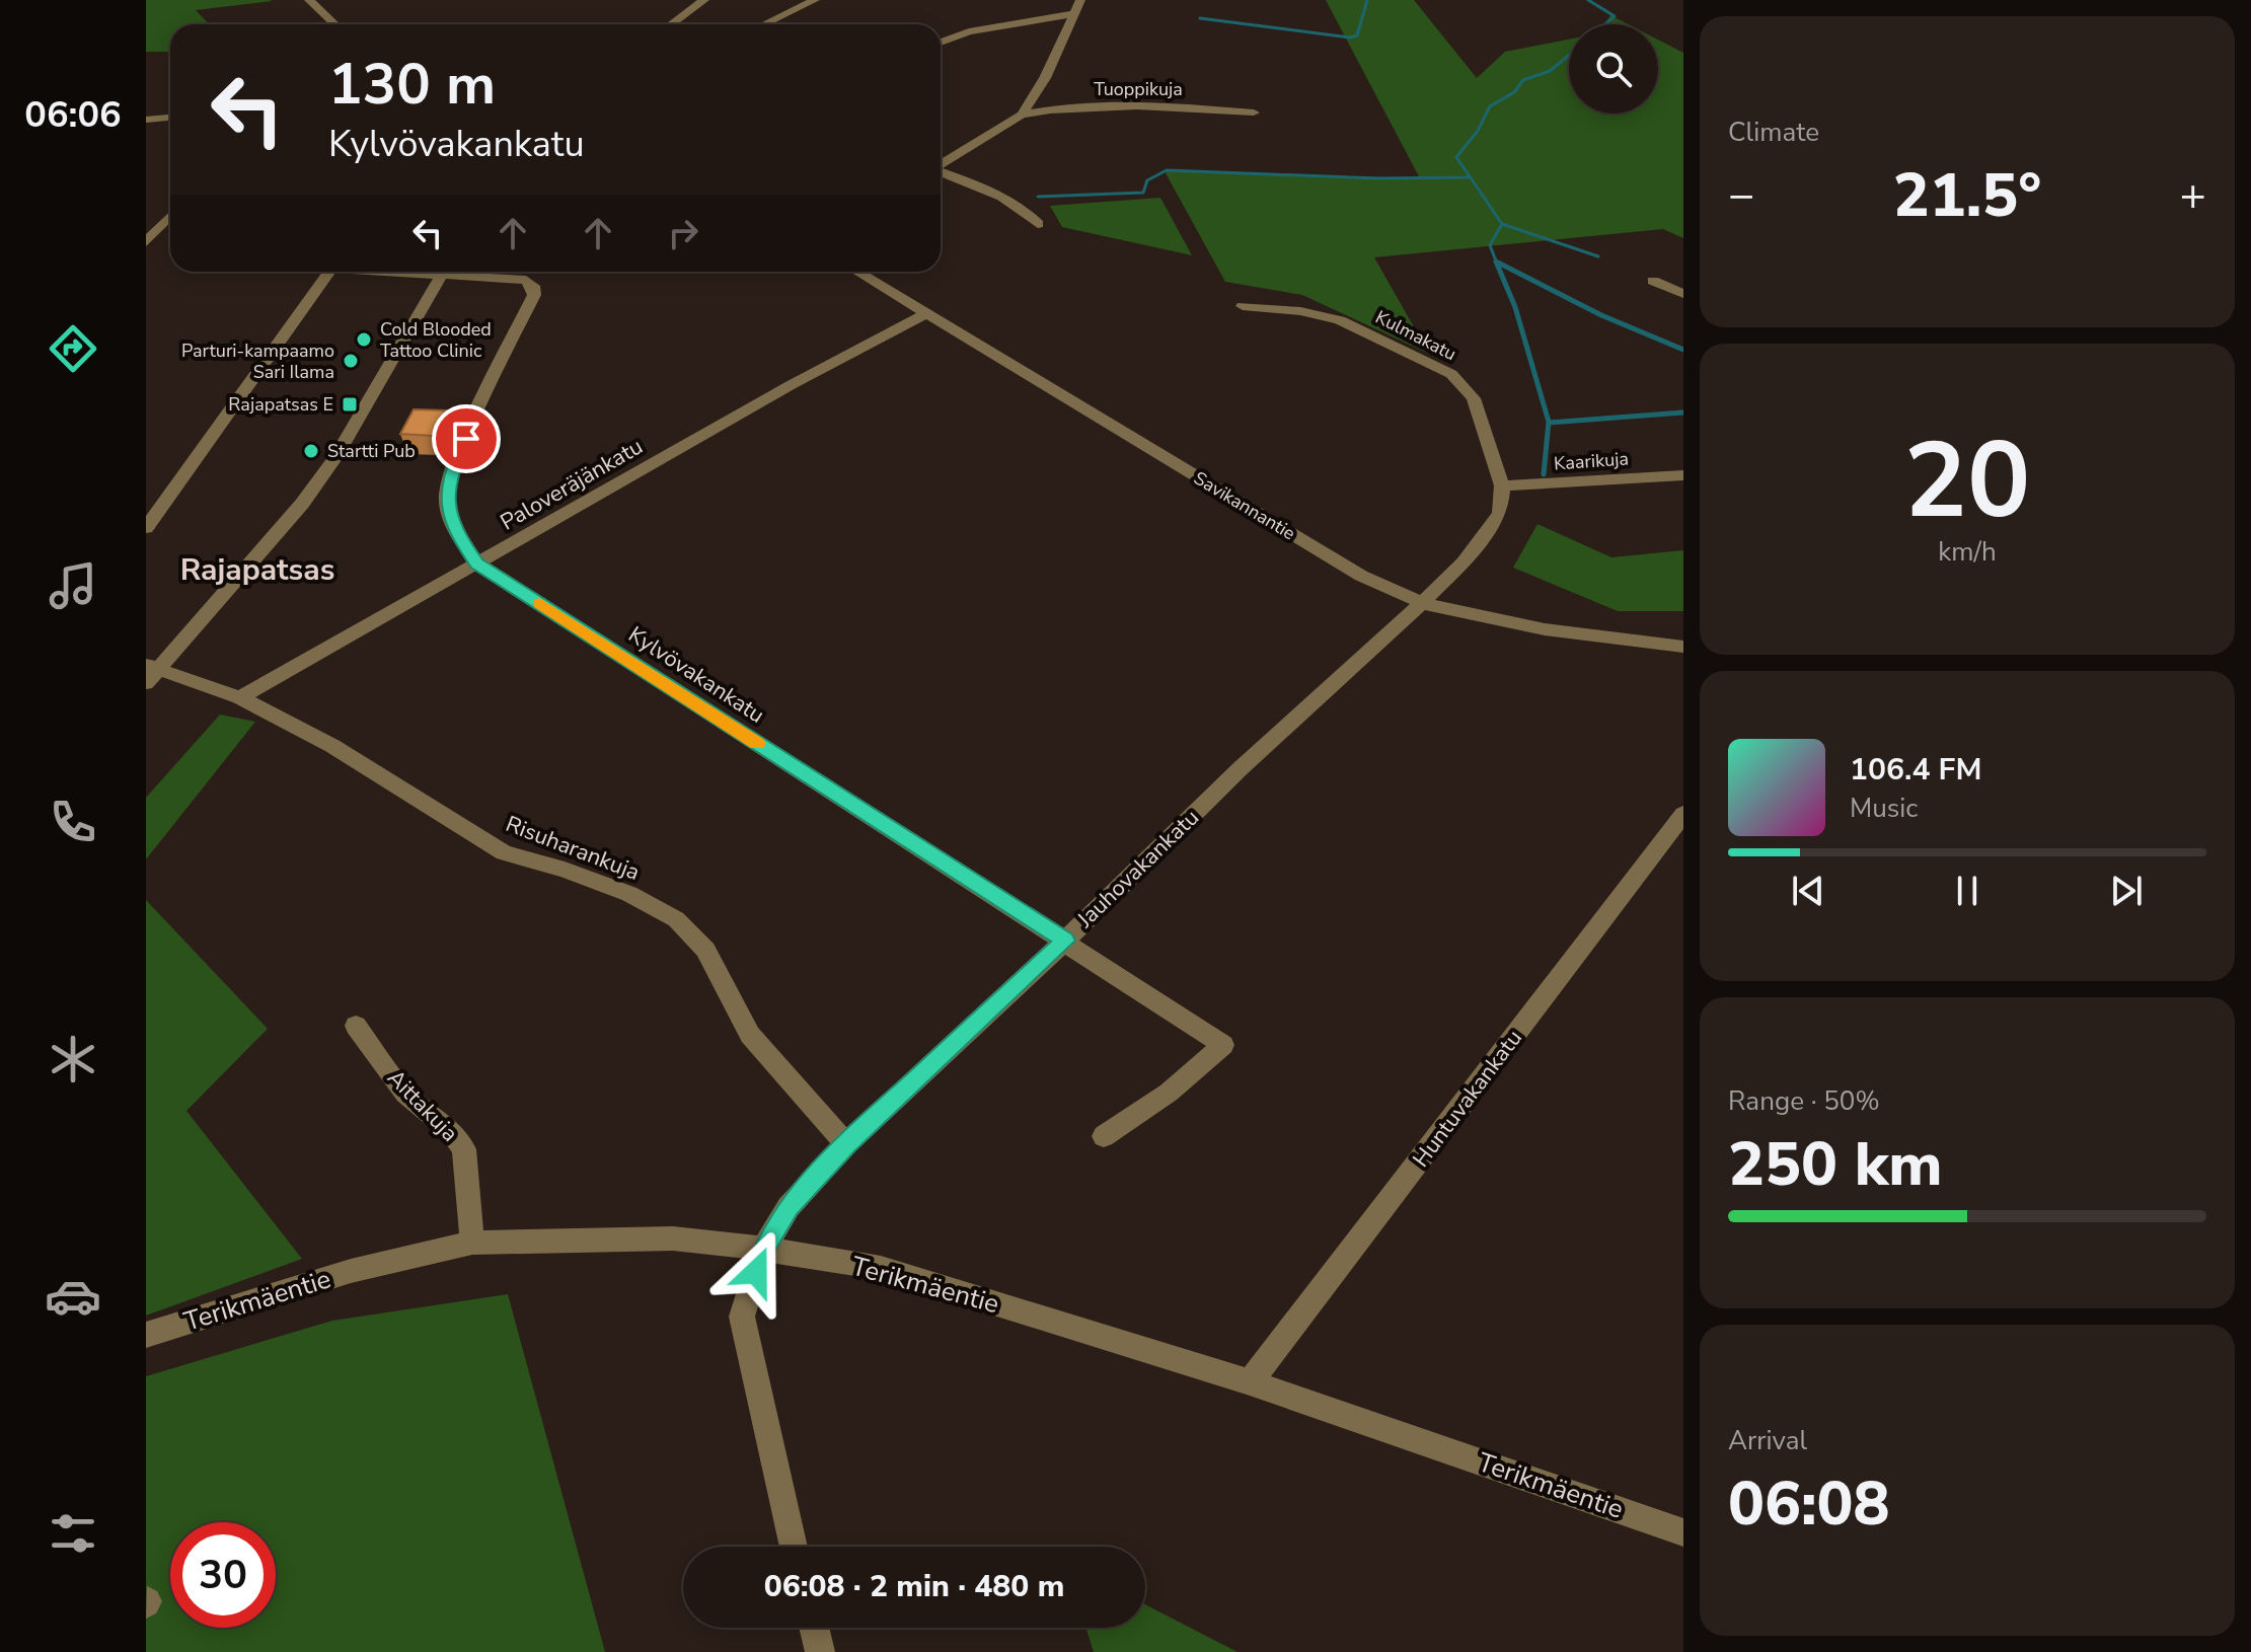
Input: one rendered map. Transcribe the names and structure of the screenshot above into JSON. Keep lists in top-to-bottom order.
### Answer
{
  "streets": {
    "street": [
      "Tuoppikuja",
      "Kulmakatu",
      "Kaarikuja",
      "Paloveräjänkatu",
      "Savikannantie",
      "Kylvövakankatu",
      "Risuharankuja",
      "Jauhovakankatu",
      "Huntuvakankatu",
      "Aittakuja",
      "Terikmäentie"
    ]
  },
  "crossings": [
    ["Kulmakatu", "Kaarikuja"],
    ["Paloveräjänkatu", "Savikannantie"],
    ["Paloveräjänkatu", "Kylvövakankatu"],
    ["Paloveräjänkatu", "Risuharankuja"],
    ["Savikannantie", "Jauhovakankatu"],
    ["Kylvövakankatu", "Jauhovakankatu"],
    ["Risuharankuja", "Jauhovakankatu"],
    ["Jauhovakankatu", "Terikmäentie"],
    ["Huntuvakankatu", "Terikmäentie"],
    ["Aittakuja", "Terikmäentie"]
  ],
  "districts": ["Rajapatsas"],
  "places": {
    "other": ["Cold Blooded Tattoo Clinic", "Parturi-kampaamo Sari Ilama", "Startti Pub"],
    "transit": ["Rajapatsas E"]
  },
  "page": {
    "tabs": "06:06",
    "tile": [
      "Climate",
      ["20", "km/h"],
      ["Range · 50%", "250 km"],
      ["Arrival", "06:08"]
    ],
    "turn": ["130 m", "Kylvövakankatu"],
    "heat": ["−", "21.5°", "+"],
    "song": ["106.4 FM", "Music"],
    "limit": "30",
    "trip": "06:08 · 2 min · 480 m"
  }
}
